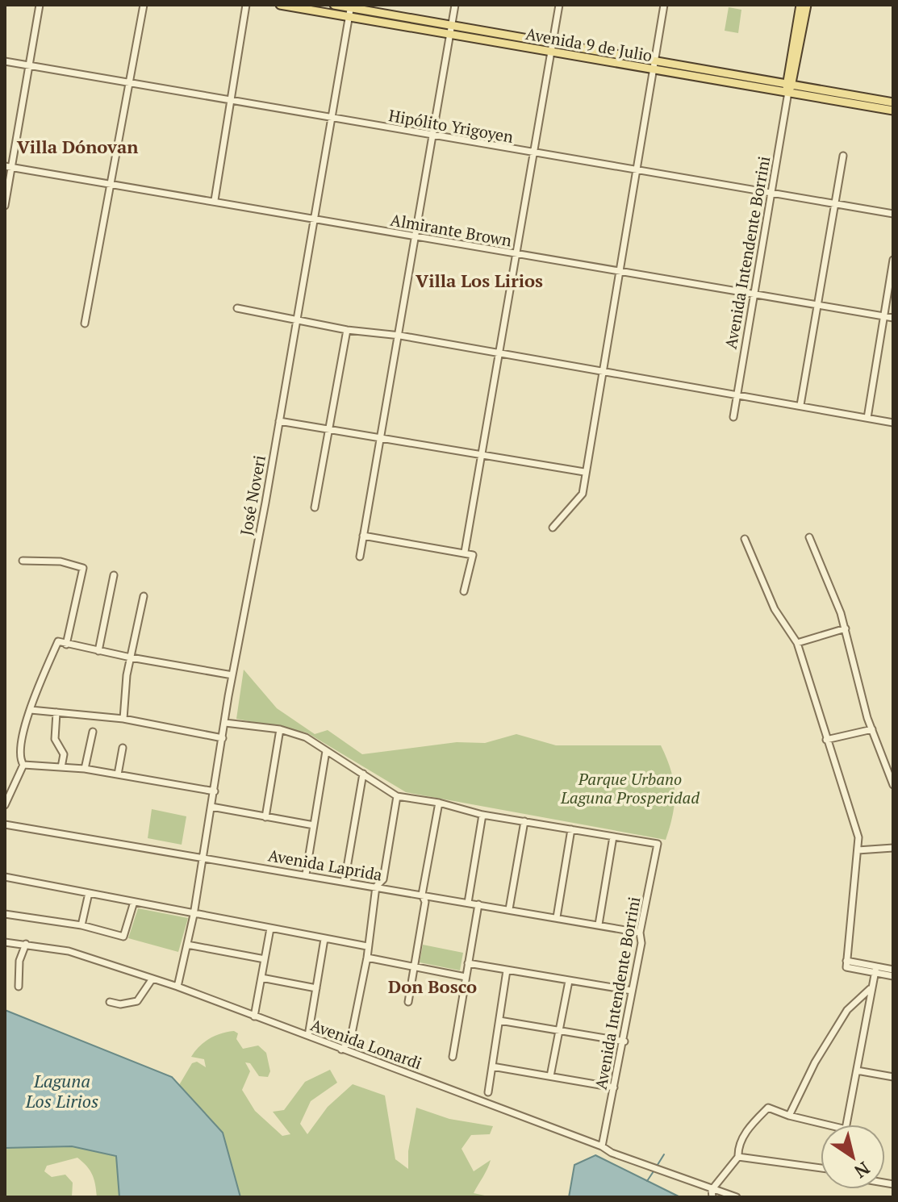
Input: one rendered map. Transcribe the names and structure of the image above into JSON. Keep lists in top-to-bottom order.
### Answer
{
  "streets": {
    "main road": ["Avenida 9 de Julio"],
    "street": [
      "Hipólito Yrigoyen",
      "Almirante Brown",
      "Avenida Intendente Borrini",
      "José Noveri",
      "Avenida Laprida",
      "Avenida Lonardi"
    ]
  },
  "crossings": [
    ["Avenida 9 de Julio", "Avenida Intendente Borrini"],
    ["Avenida 9 de Julio", "José Noveri"],
    ["Hipólito Yrigoyen", "Avenida Intendente Borrini"],
    ["Hipólito Yrigoyen", "José Noveri"],
    ["Almirante Brown", "Avenida Intendente Borrini"],
    ["Almirante Brown", "José Noveri"],
    ["Avenida Intendente Borrini", "Avenida Laprida"],
    ["Avenida Intendente Borrini", "Avenida Lonardi"],
    ["José Noveri", "Avenida Laprida"],
    ["José Noveri", "Avenida Lonardi"]
  ],
  "districts": ["Villa Dónovan", "Villa Los Lirios", "Don Bosco"],
  "water": ["Laguna Los Lirios"],
  "parks": ["Parque Urbano Laguna Prosperidad"],
  "north": "bottom right"
}
